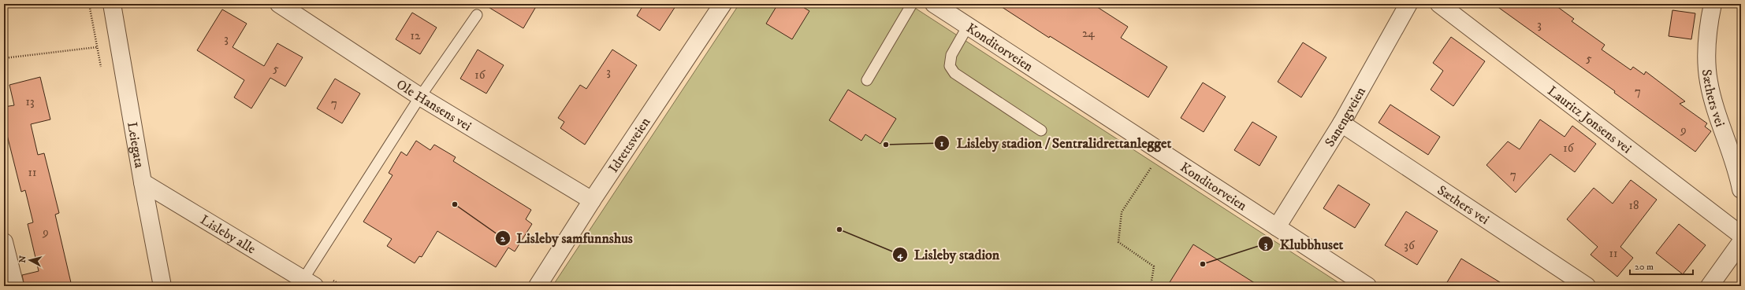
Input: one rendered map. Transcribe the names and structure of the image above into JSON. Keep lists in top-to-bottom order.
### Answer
{
  "streets": {
    "street": [
      "Konditorveien",
      "Sæthers vei",
      "Ole Hansens vei",
      "Sanengveien",
      "Lauritz Jonsens vei",
      "Idrettsveien",
      "Leiegata",
      "Lisleby alle"
    ]
  },
  "crossings": [
    ["Konditorveien", "Sanengveien"],
    ["Sæthers vei", "Sanengveien"],
    ["Ole Hansens vei", "Idrettsveien"],
    ["Leiegata", "Lisleby alle"]
  ],
  "places": [
    "Lisleby stadion / Sentralidrettanlegget",
    "Lisleby samfunnshus",
    "Lisleby stadion",
    "Klubbhuset"
  ],
  "house_numbers": [
    "3",
    "24",
    "12",
    "3",
    "5",
    "5",
    "3",
    "16",
    "7",
    "13",
    "7",
    "9",
    "16",
    "11",
    "7",
    "18",
    "9",
    "36",
    "11"
  ],
  "scale_bar": "20 m",
  "north": "left"
}
